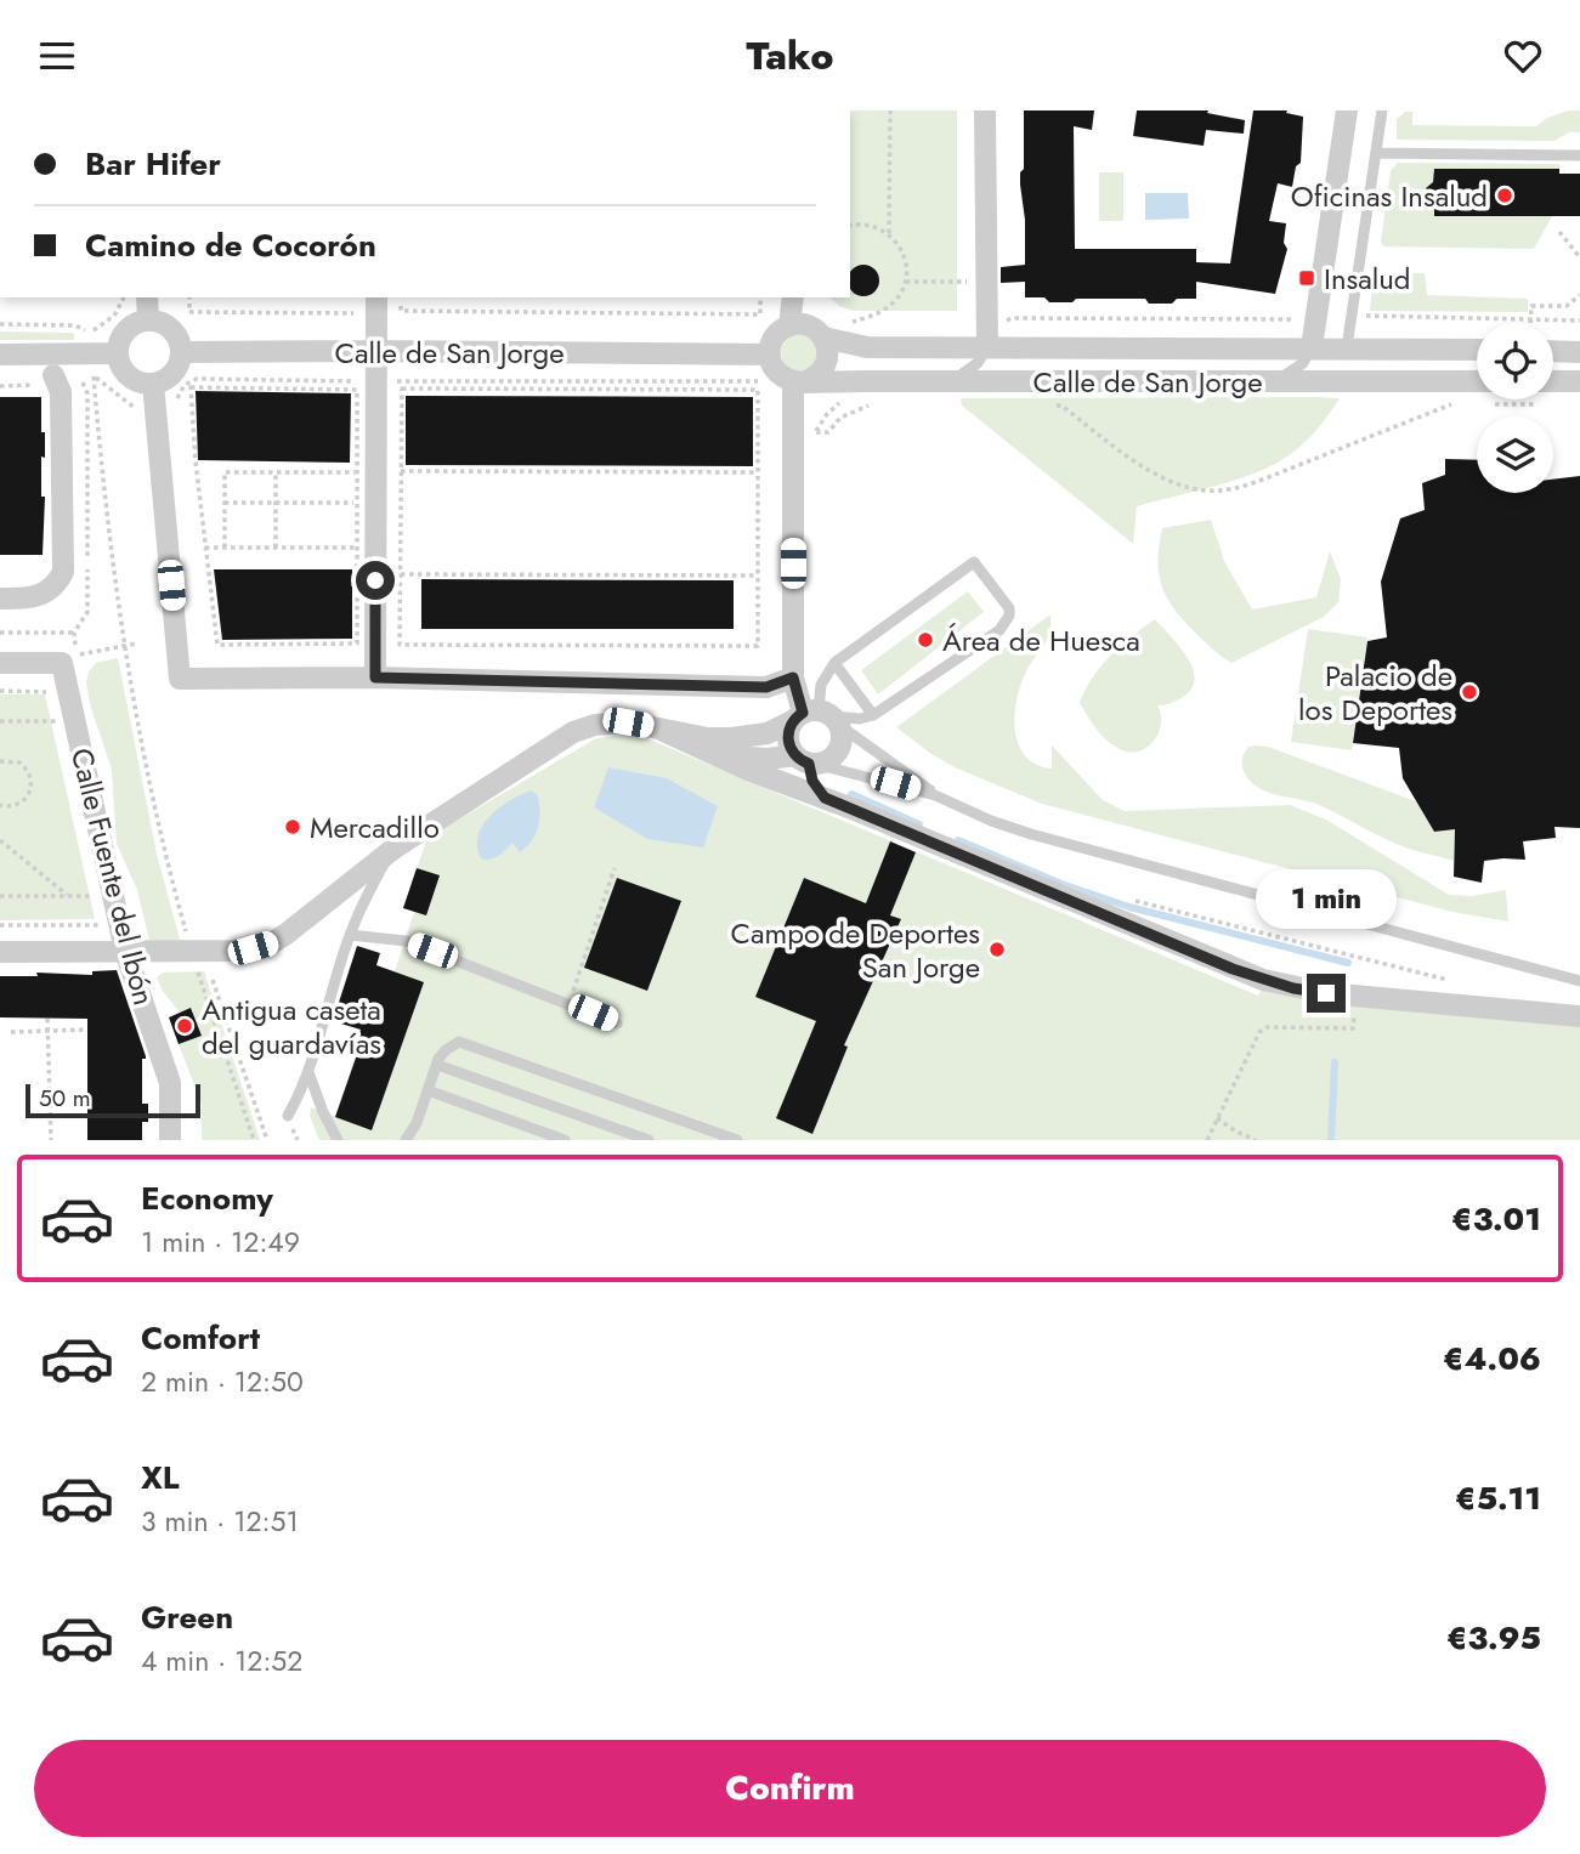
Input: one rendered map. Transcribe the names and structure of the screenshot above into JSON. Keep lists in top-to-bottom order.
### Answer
{
  "streets": {
    "street": ["Calle de San Jorge", "Calle Fuente del Ibón"]
  },
  "places": {
    "other": [
      "Oficinas Insalud",
      "Área de Huesca",
      "Palacio de los Deportes",
      "Mercadillo",
      "Campo de Deportes San Jorge",
      "Antigua caseta del guardavías"
    ],
    "transit": ["Insalud"]
  },
  "scale_bar": "50 m",
  "page": {
    "header": "Tako",
    "banner": ["Bar Hifer", "Camino de Cocorón"],
    "bubble": "1 min",
    "scale": "50 m",
    "list": [
      {
        "name": "Economy",
        "note": "1 min · 12:49",
        "value": "€3.01"
      },
      {
        "name": "Comfort",
        "note": "2 min · 12:50",
        "value": "€4.06"
      },
      {
        "name": "XL",
        "note": "3 min · 12:51",
        "value": "€5.11"
      },
      {
        "name": "Green",
        "note": "4 min · 12:52",
        "value": "€3.95"
      }
    ],
    "buttons": "Confirm"
  }
}
